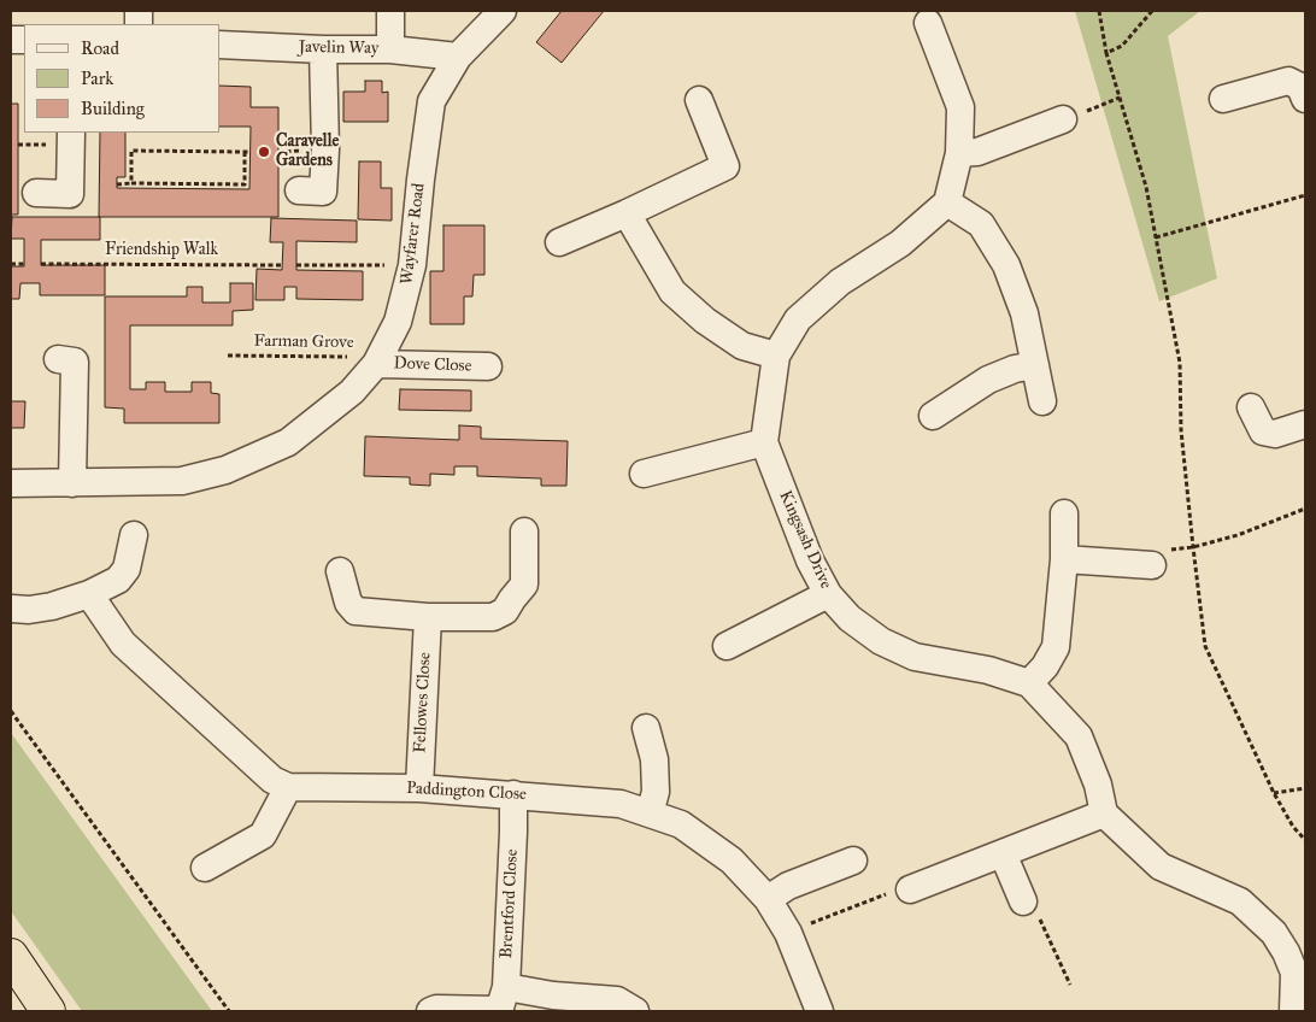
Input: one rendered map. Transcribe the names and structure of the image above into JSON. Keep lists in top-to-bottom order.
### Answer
{
  "streets": {
    "street": [
      "Javelin Way",
      "Wayfarer Road",
      "Dove Close",
      "Kingsash Drive",
      "Fellowes Close",
      "Paddington Close",
      "Brentford Close"
    ],
    "path": ["Friendship Walk", "Farman Grove"]
  },
  "crossings": [
    ["Javelin Way", "Wayfarer Road"],
    ["Wayfarer Road", "Farman Grove"],
    ["Wayfarer Road", "Dove Close"],
    ["Farman Grove", "Dove Close"],
    ["Fellowes Close", "Paddington Close"],
    ["Paddington Close", "Brentford Close"]
  ],
  "places": ["Caravelle Gardens"],
  "legend": ["Road", "Park", "Building"]
}
